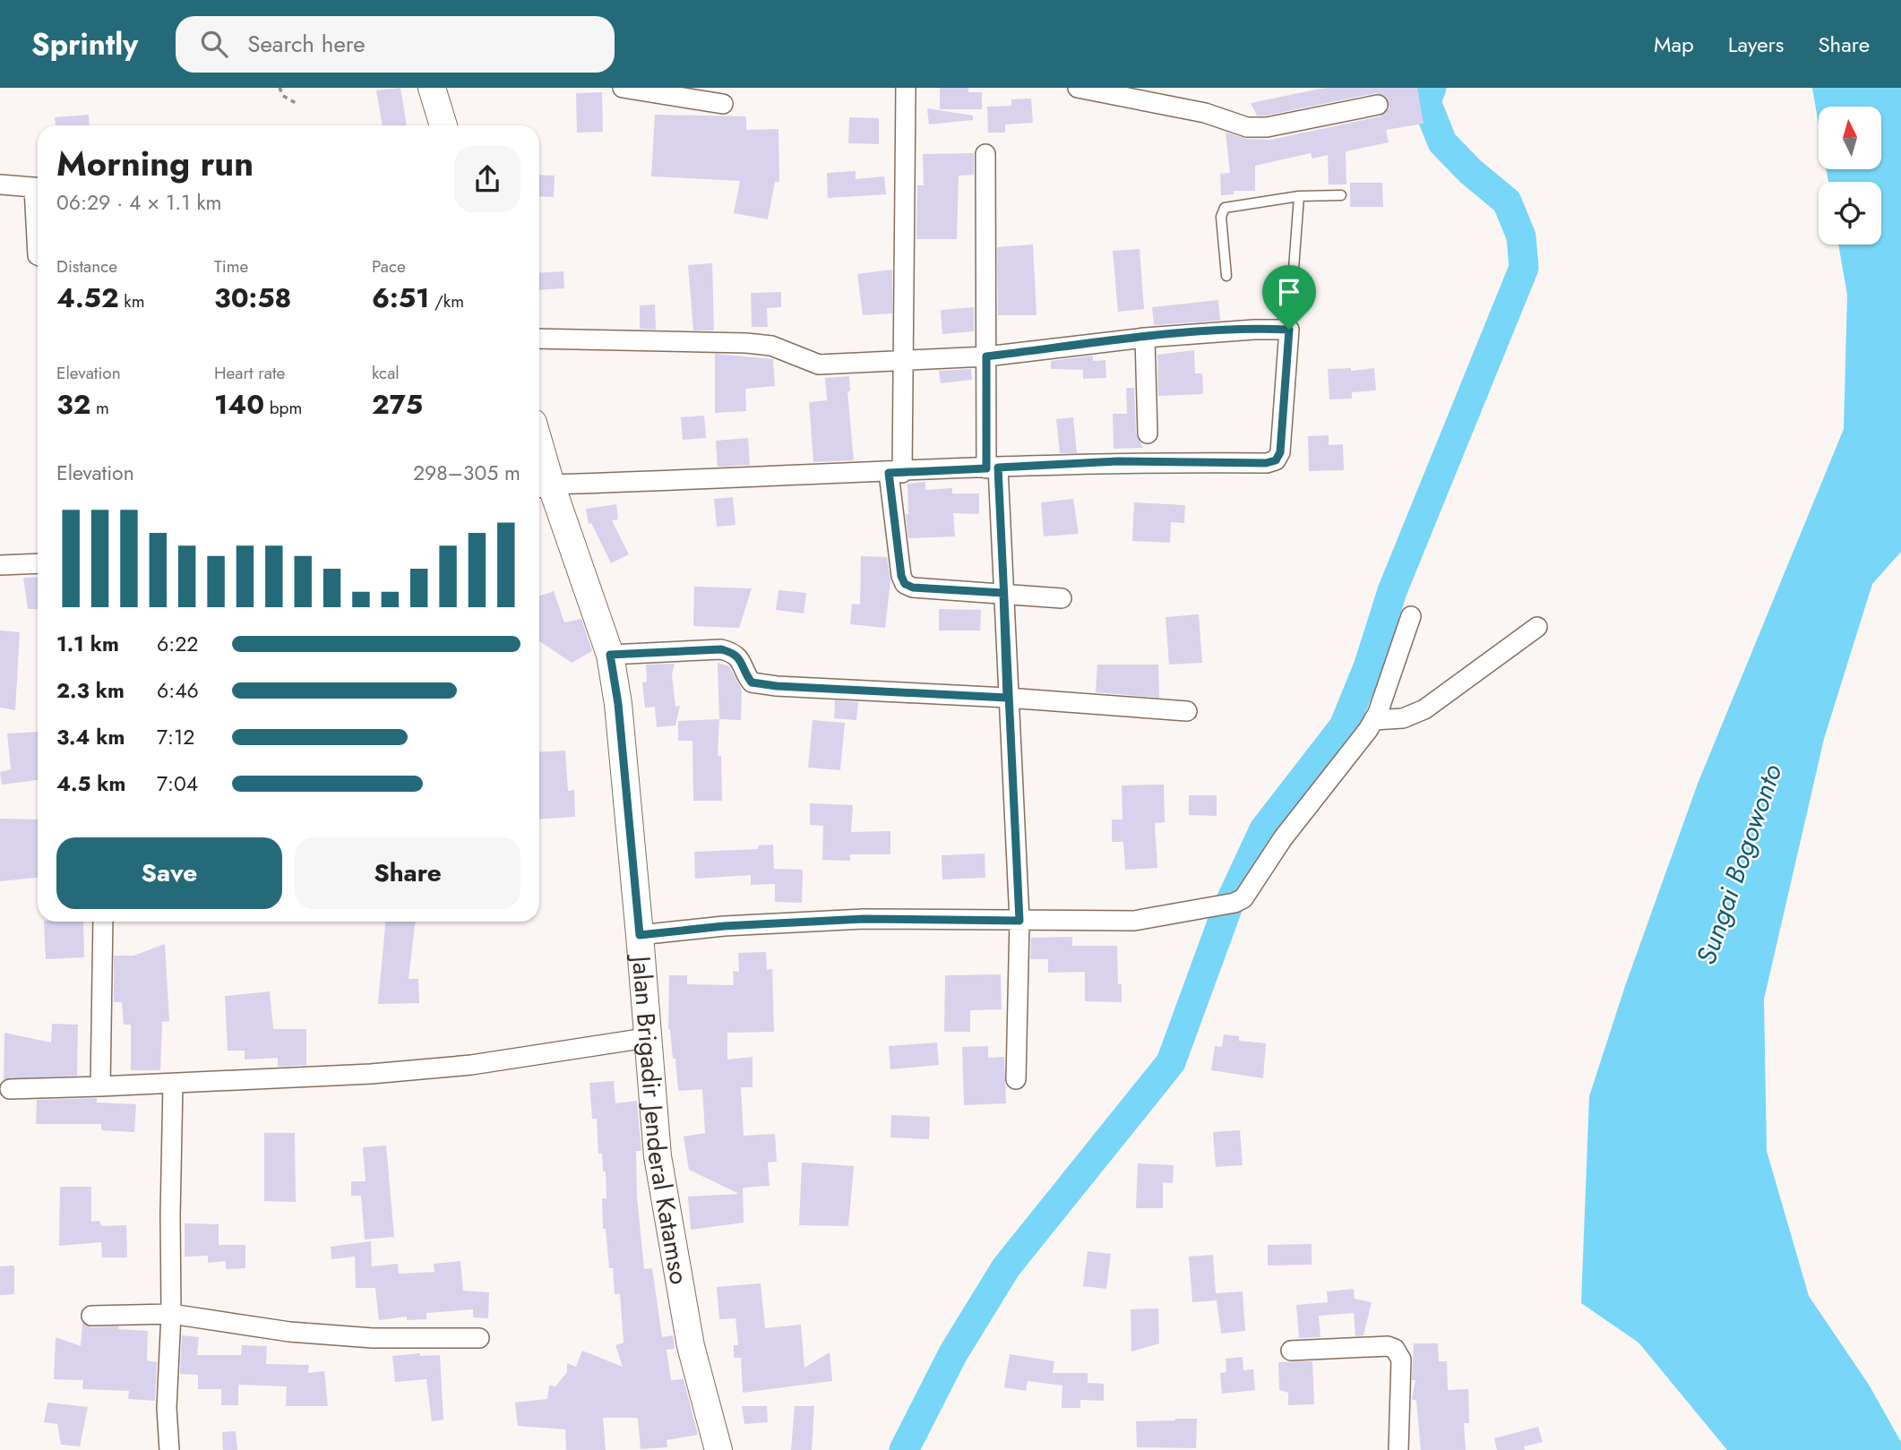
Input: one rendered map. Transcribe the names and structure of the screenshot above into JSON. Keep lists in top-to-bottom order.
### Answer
{
  "streets": {
    "main road": ["Jalan Brigadir Jenderal Katamso"]
  },
  "water": ["Sungai Bogowonto"],
  "north": "top",
  "page": {
    "header": "Sprintly",
    "search": "Search here",
    "nav": ["Map", "Layers", "Share"],
    "heading": ["Morning run", "06:29 · 4 × 1.1 km"],
    "stats": [
      ["Distance", "4.52 km"],
      ["Time", "30:58"],
      ["Pace", "6:51 /km"],
      ["Elevation", "32 m"],
      ["Heart rate", "140 bpm"],
      ["kcal", "275"]
    ],
    "chart": ["Elevation", "298–305 m"],
    "list": [
      {
        "name": "1.1 km",
        "note": "6:22"
      },
      {
        "name": "2.3 km",
        "note": "6:46"
      },
      {
        "name": "3.4 km",
        "note": "7:12"
      },
      {
        "name": "4.5 km",
        "note": "7:04"
      }
    ],
    "buttons": ["Save", "Share"]
  }
}
